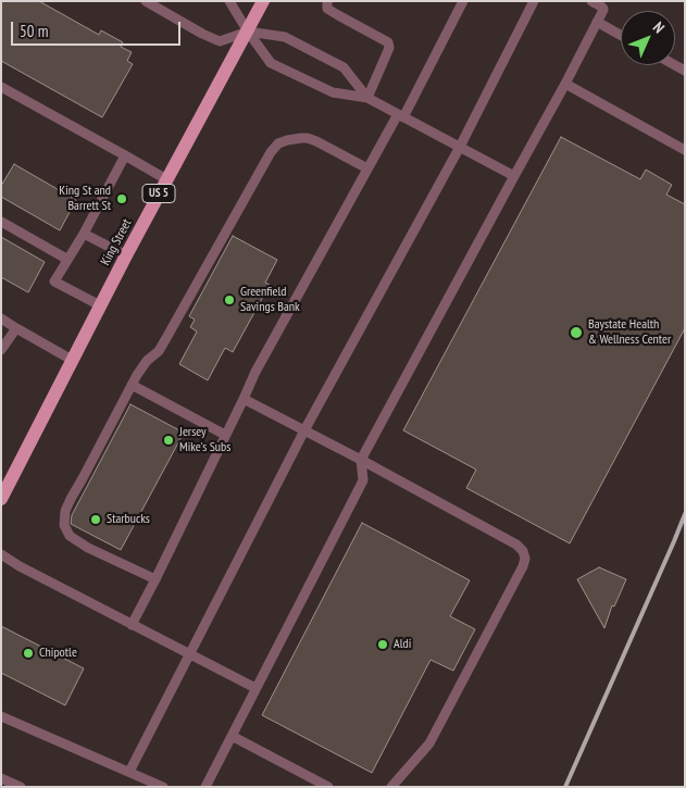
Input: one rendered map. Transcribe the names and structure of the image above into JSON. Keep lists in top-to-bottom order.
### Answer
{
  "streets": {
    "main road": ["US 5", "King Street"]
  },
  "places": [
    "King St and Barrett St",
    "Greenfield Savings Bank",
    "Baystate Health & Wellness Center",
    "Jersey Mike's Subs",
    "Starbucks",
    "Aldi",
    "Chipotle"
  ],
  "scale_bar": "50 m",
  "north": "top right"
}
